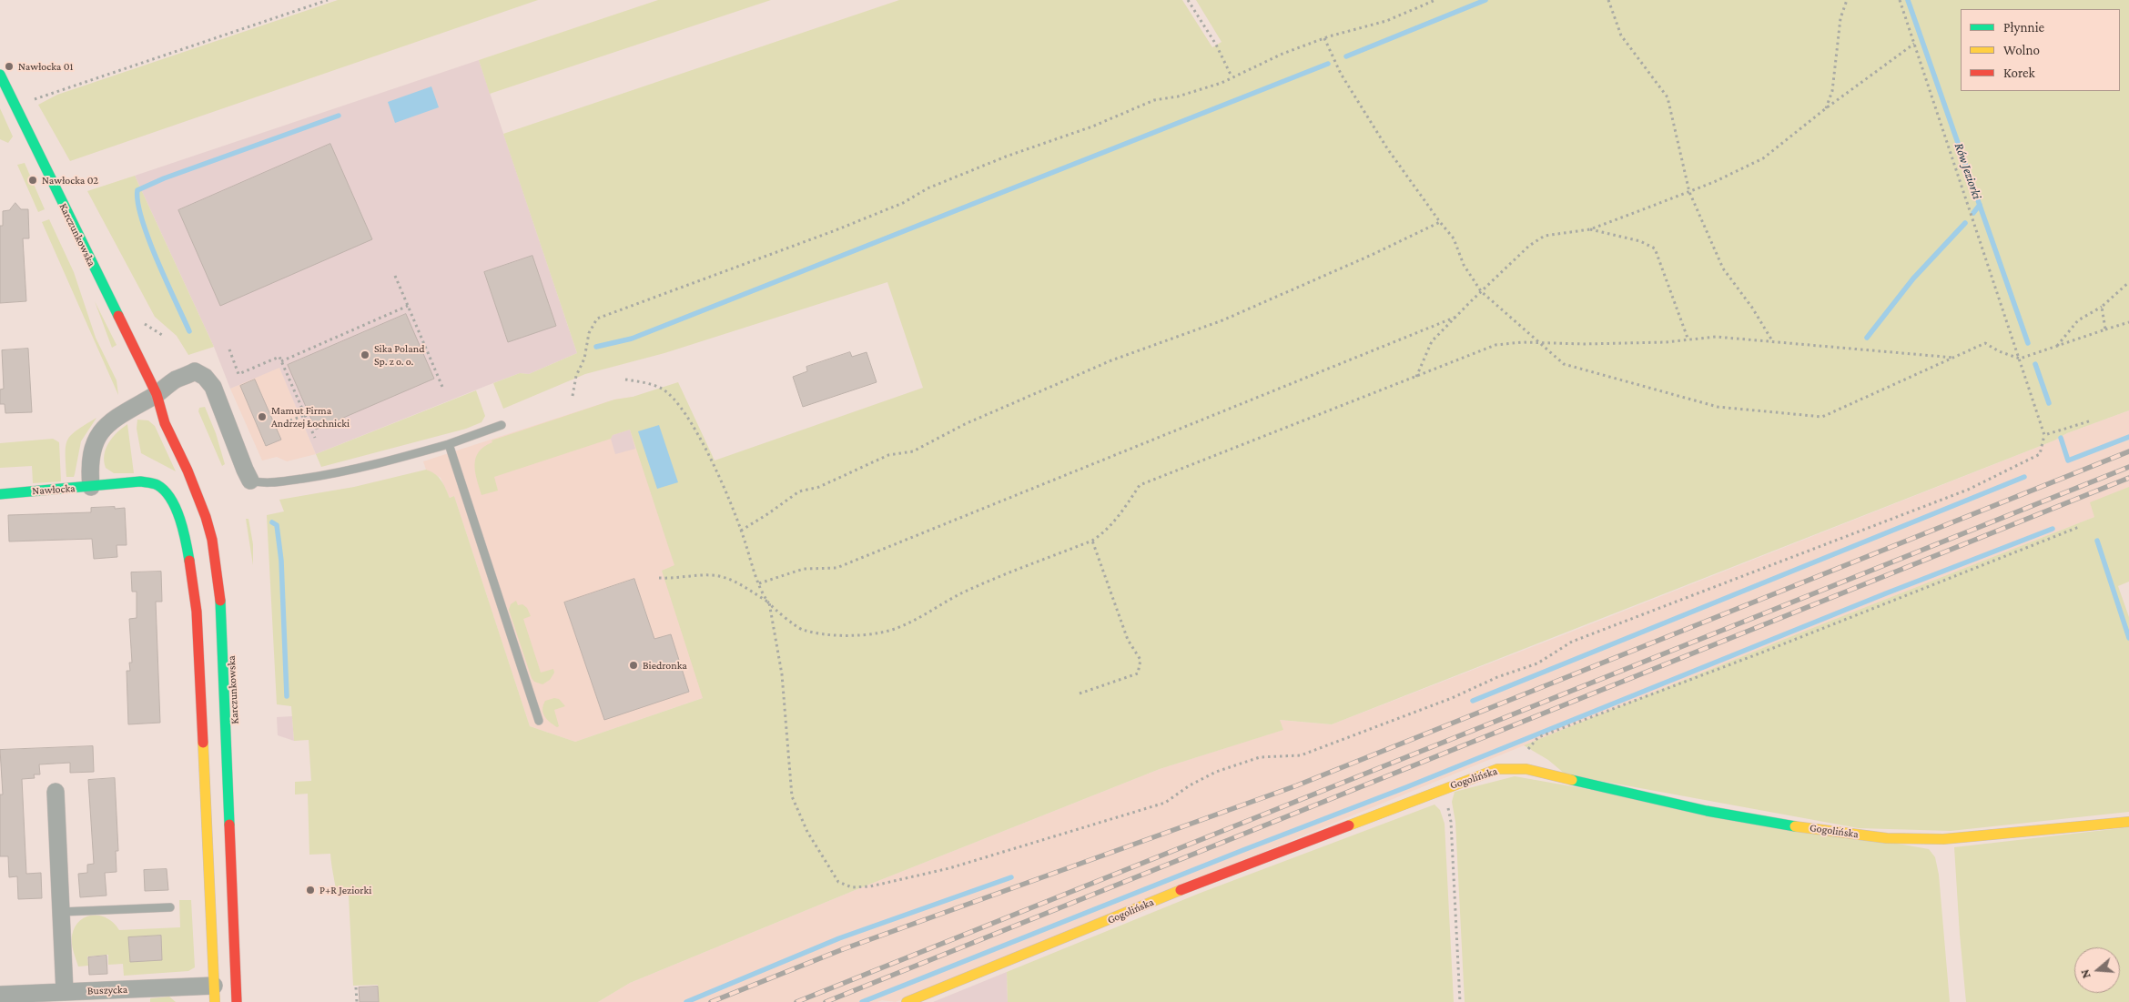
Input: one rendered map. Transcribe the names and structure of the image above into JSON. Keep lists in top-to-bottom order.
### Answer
{
  "streets": {
    "street": [
      "Karczunkowska",
      "Nawłocka",
      "Gogolińska",
      "Buszycka"
    ]
  },
  "crossings": [
    ["Karczunkowska", "Nawłocka"]
  ],
  "water": ["Rów Jeziorki"],
  "places": [
    "Nawłocka 01",
    "Nawłocka 02",
    "Sika Poland Sp. z o. o.",
    "Mamut Firma Andrzej Łochnicki",
    "Biedronka",
    "P+R Jeziorki"
  ],
  "legend": ["Płynnie", "Wolno", "Korek"],
  "north": "left"
}
